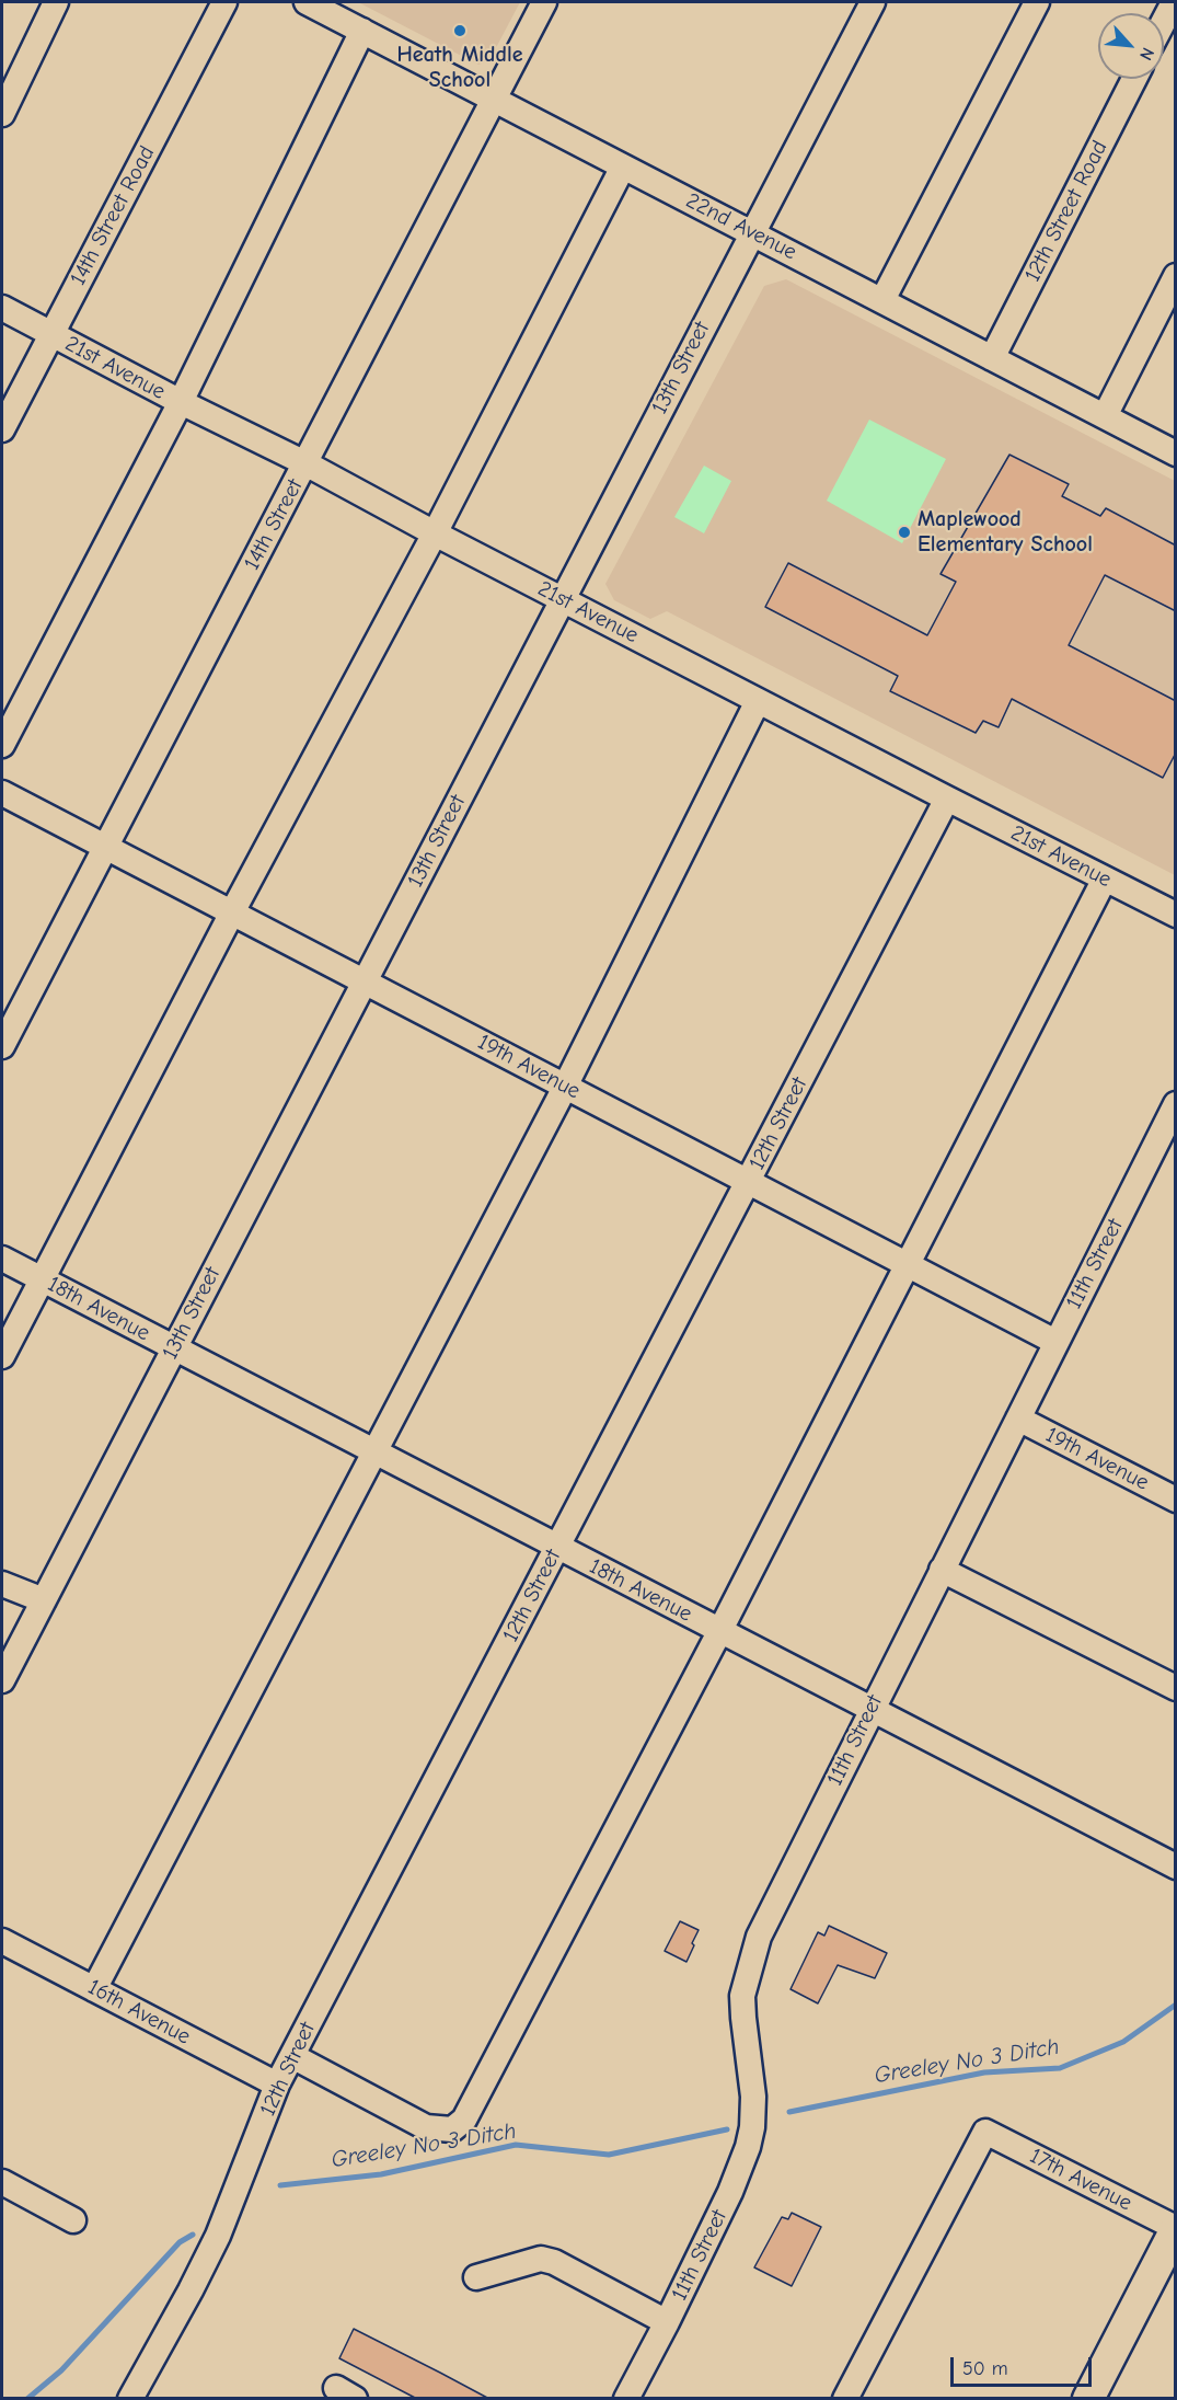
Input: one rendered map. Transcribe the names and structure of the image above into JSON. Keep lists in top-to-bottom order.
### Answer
{
  "streets": {
    "street": [
      "12th Street Road",
      "14th Street Road",
      "22nd Avenue",
      "21st Avenue",
      "13th Street",
      "14th Street",
      "19th Avenue",
      "12th Street",
      "11th Street",
      "18th Avenue",
      "16th Avenue",
      "17th Avenue"
    ]
  },
  "crossings": [
    ["12th Street Road", "22nd Avenue"],
    ["14th Street Road", "21st Avenue"],
    ["22nd Avenue", "13th Street"],
    ["22nd Avenue", "14th Street"],
    ["21st Avenue", "13th Street"],
    ["21st Avenue", "14th Street"],
    ["21st Avenue", "12th Street"],
    ["13th Street", "19th Avenue"],
    ["13th Street", "18th Avenue"],
    ["14th Street", "19th Avenue"],
    ["19th Avenue", "12th Street"],
    ["19th Avenue", "11th Street"],
    ["12th Street", "18th Avenue"],
    ["12th Street", "16th Avenue"],
    ["11th Street", "18th Avenue"]
  ],
  "water": ["Greeley No 3 Ditch"],
  "places": ["Heath Middle School", "Maplewood Elementary School"],
  "scale_bar": "50 m",
  "north": "bottom right"
}
